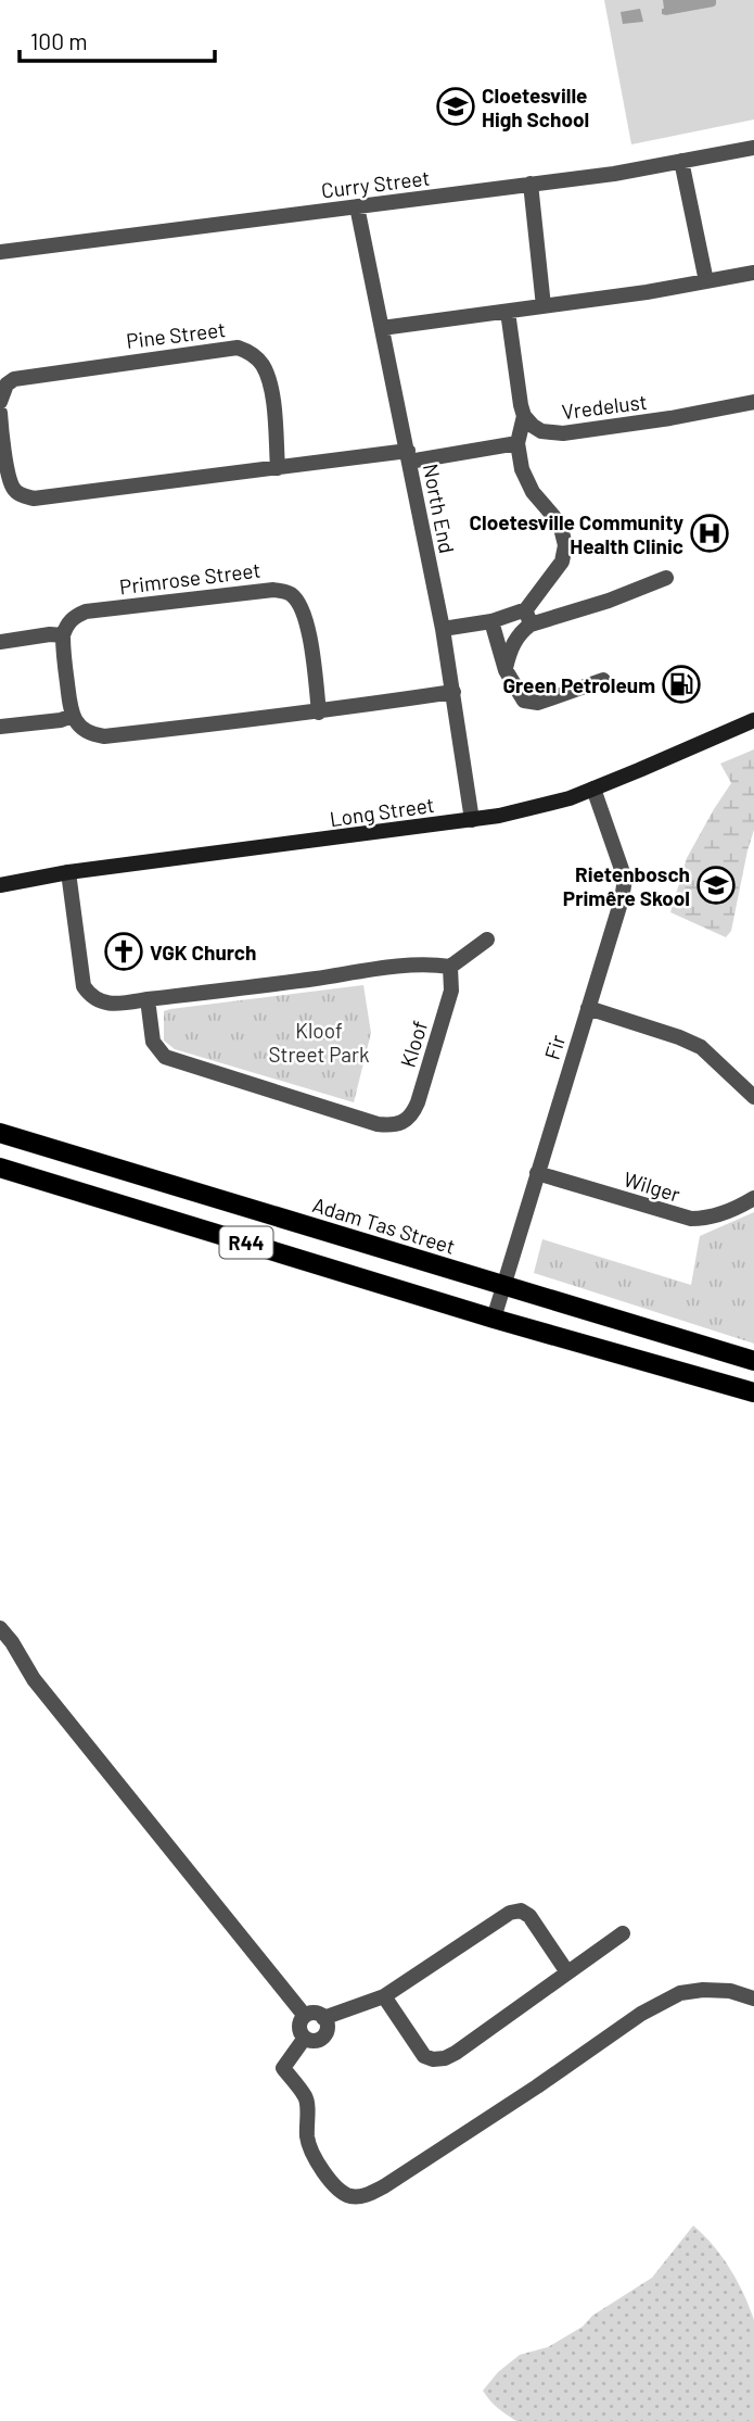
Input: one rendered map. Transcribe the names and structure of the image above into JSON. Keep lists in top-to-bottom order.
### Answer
{
  "streets": {
    "main road": ["Adam Tas Street", "R44"],
    "street": [
      "Curry Street",
      "Pine Street",
      "Vredelust",
      "North End",
      "Primrose Street",
      "Long Street",
      "Kloof",
      "Fir",
      "Wilger"
    ]
  },
  "crossings": [
    ["Curry Street", "North End"],
    ["North End", "Long Street"],
    ["Long Street", "Fir"],
    ["Fir", "Wilger"],
    ["Fir", "Adam Tas Street"],
    ["Fir", "R44"]
  ],
  "parks": ["Kloof Street Park"],
  "places": {
    "school or university": ["Cloetesville High School", "Rietenbosch Primêre Skool"],
    "hospital": ["Cloetesville Community Health Clinic"],
    "fuel station": ["Green Petroleum"],
    "church": ["VGK Church"]
  },
  "scale_bar": "100 m"
}
